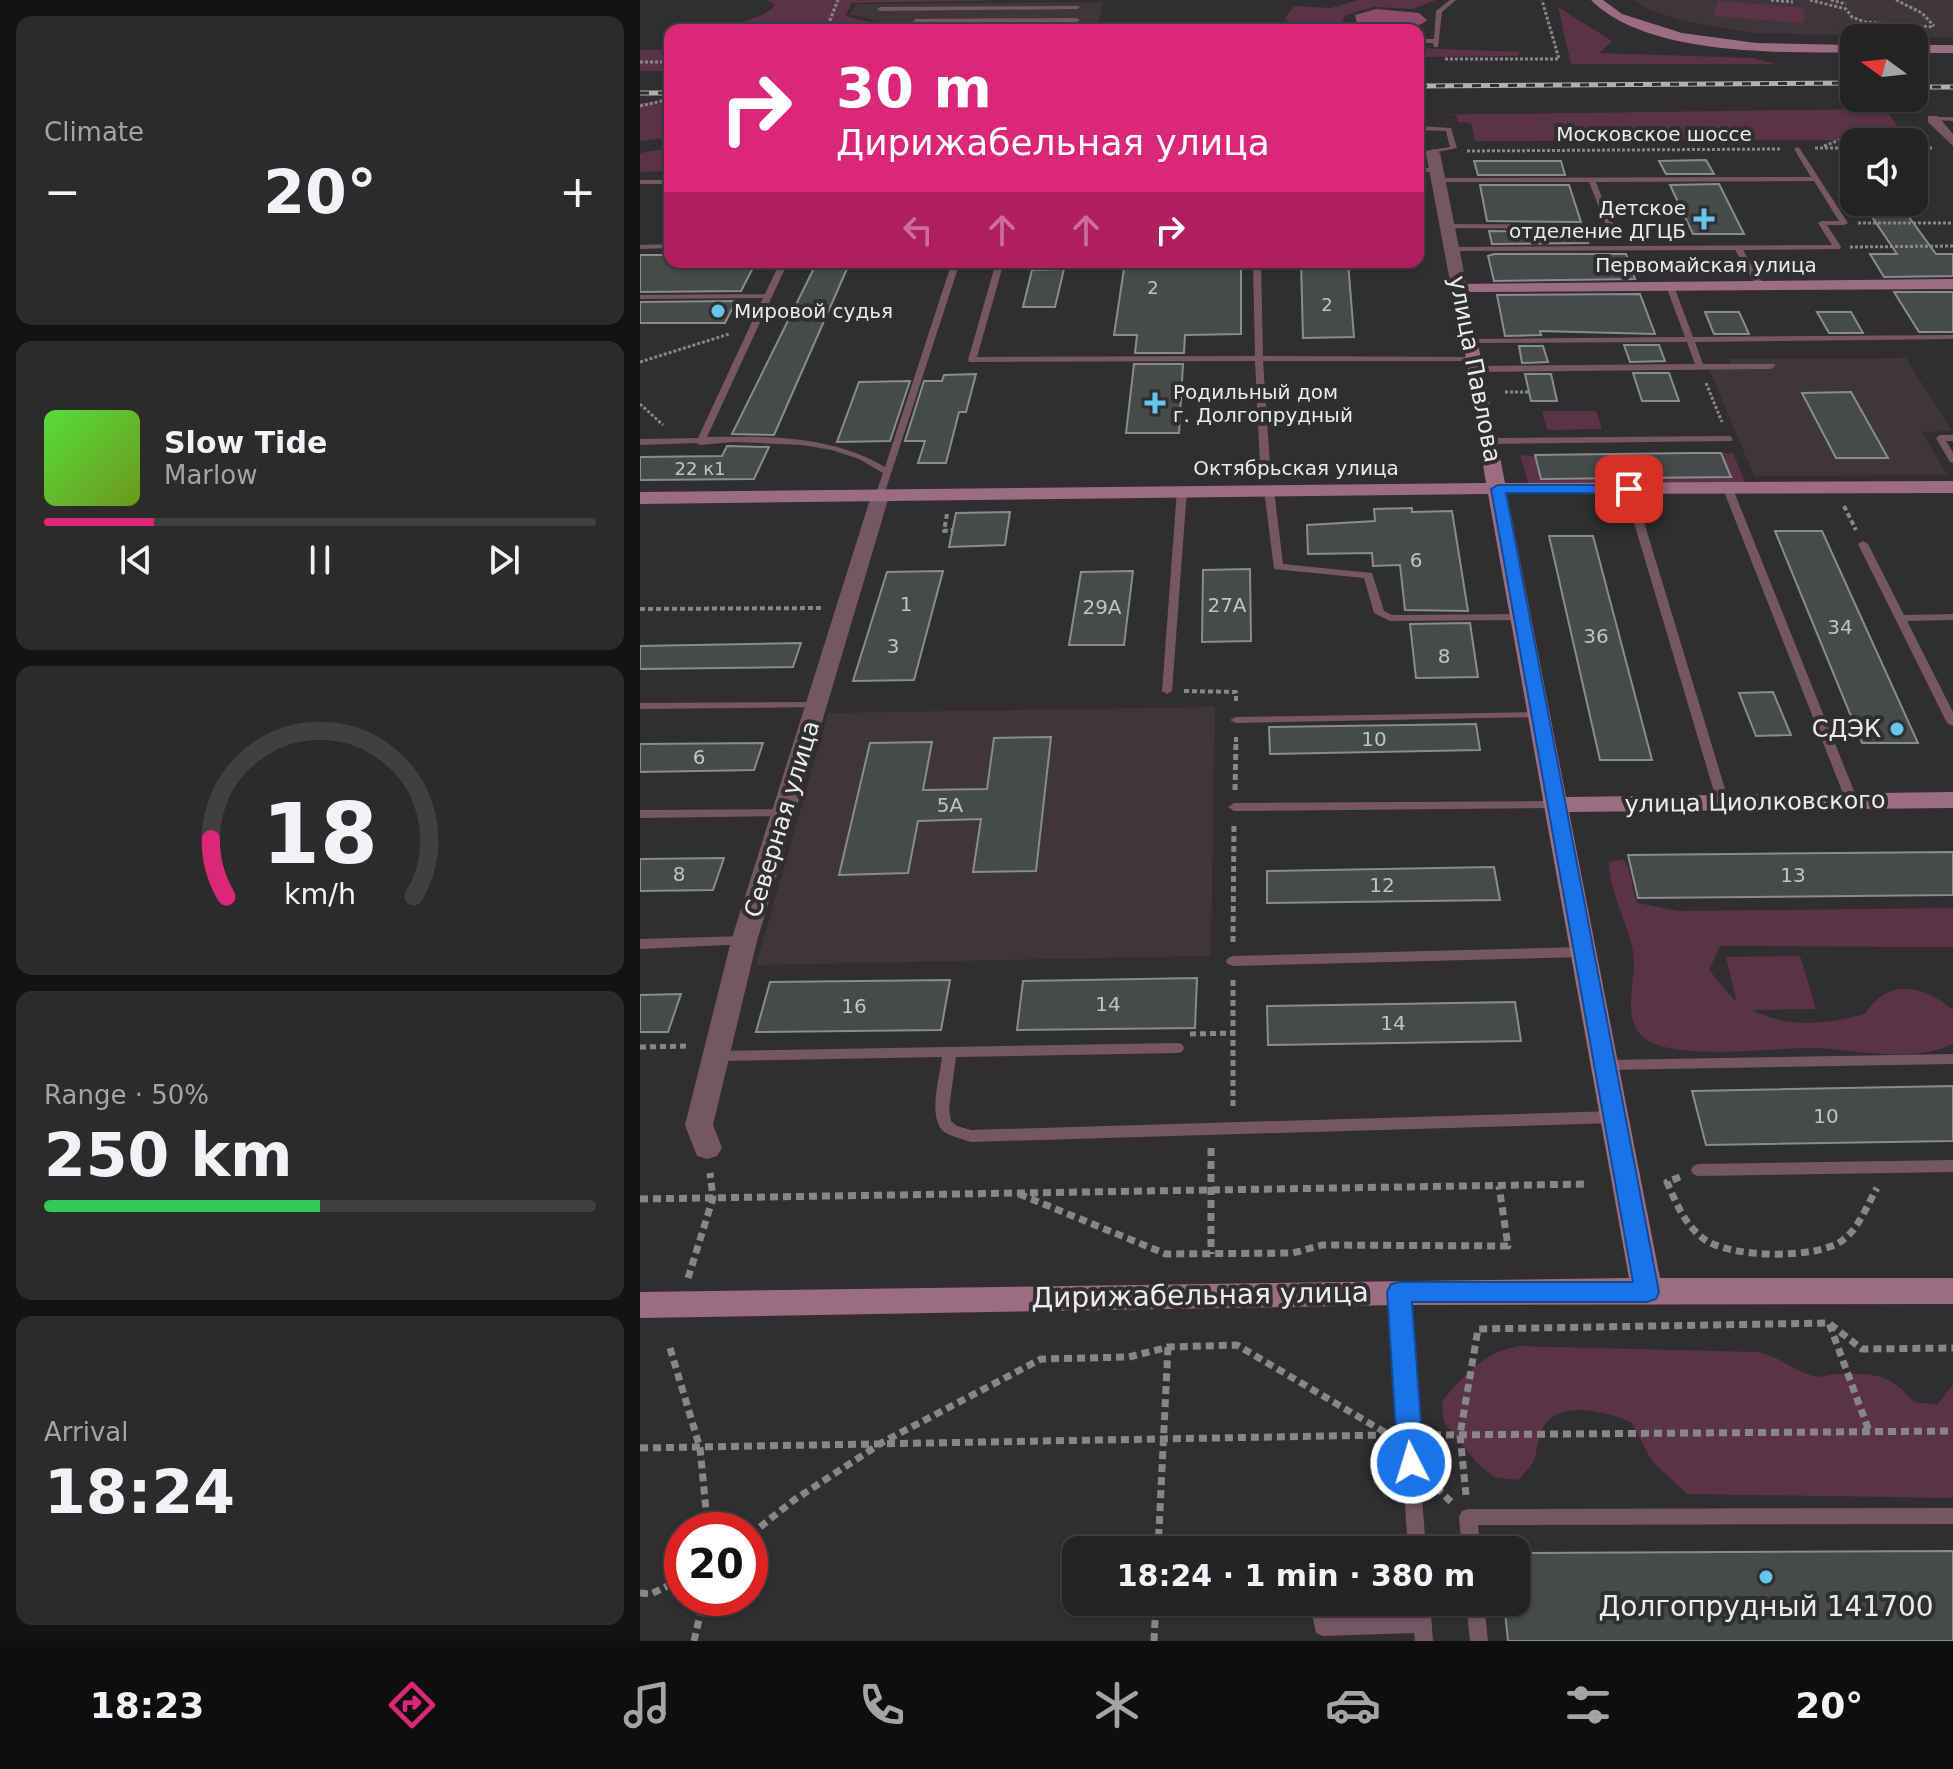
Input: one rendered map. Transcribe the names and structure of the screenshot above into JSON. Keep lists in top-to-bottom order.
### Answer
{
  "streets": {
    "main road": [
      "Первомайская улица",
      "улица Павлова",
      "Октябрьская улица",
      "улица Циолковского",
      "Дирижабельная улица"
    ],
    "street": ["Северная улица"],
    "path": ["Московское шоссе"]
  },
  "crossings": [
    ["Первомайская улица", "улица Павлова"],
    ["улица Павлова", "Октябрьская улица"],
    ["улица Павлова", "улица Циолковского"],
    ["улица Павлова", "Дирижабельная улица"],
    ["Октябрьская улица", "Северная улица"]
  ],
  "places": {
    "health": ["Детское отделение ДГЦБ", "Родильный дом г. Долгопрудный"],
    "other": ["Мировой судья", "СДЭК", "Долгопрудный 141700"]
  },
  "house_numbers": [
    "2",
    "2",
    "22 к1",
    "6",
    "1",
    "27А",
    "29А",
    "34",
    "36",
    "3",
    "8",
    "10",
    "6",
    "5А",
    "8",
    "13",
    "12",
    "14",
    "16",
    "14",
    "10"
  ],
  "north": "left",
  "page": {
    "tile": [
      "Climate",
      ["Range · 50%", "250 km"],
      ["Arrival", "18:24"]
    ],
    "turn": ["30 m", "Дирижабельная улица"],
    "heat": ["−", "20°", "+"],
    "song": ["Slow Tide", "Marlow"],
    "limit": "20",
    "trip": "18:24 · 1 min · 380 m",
    "tabs": ["18:23", "20°"],
    "gauge": ["18", "km/h"]
  }
}
